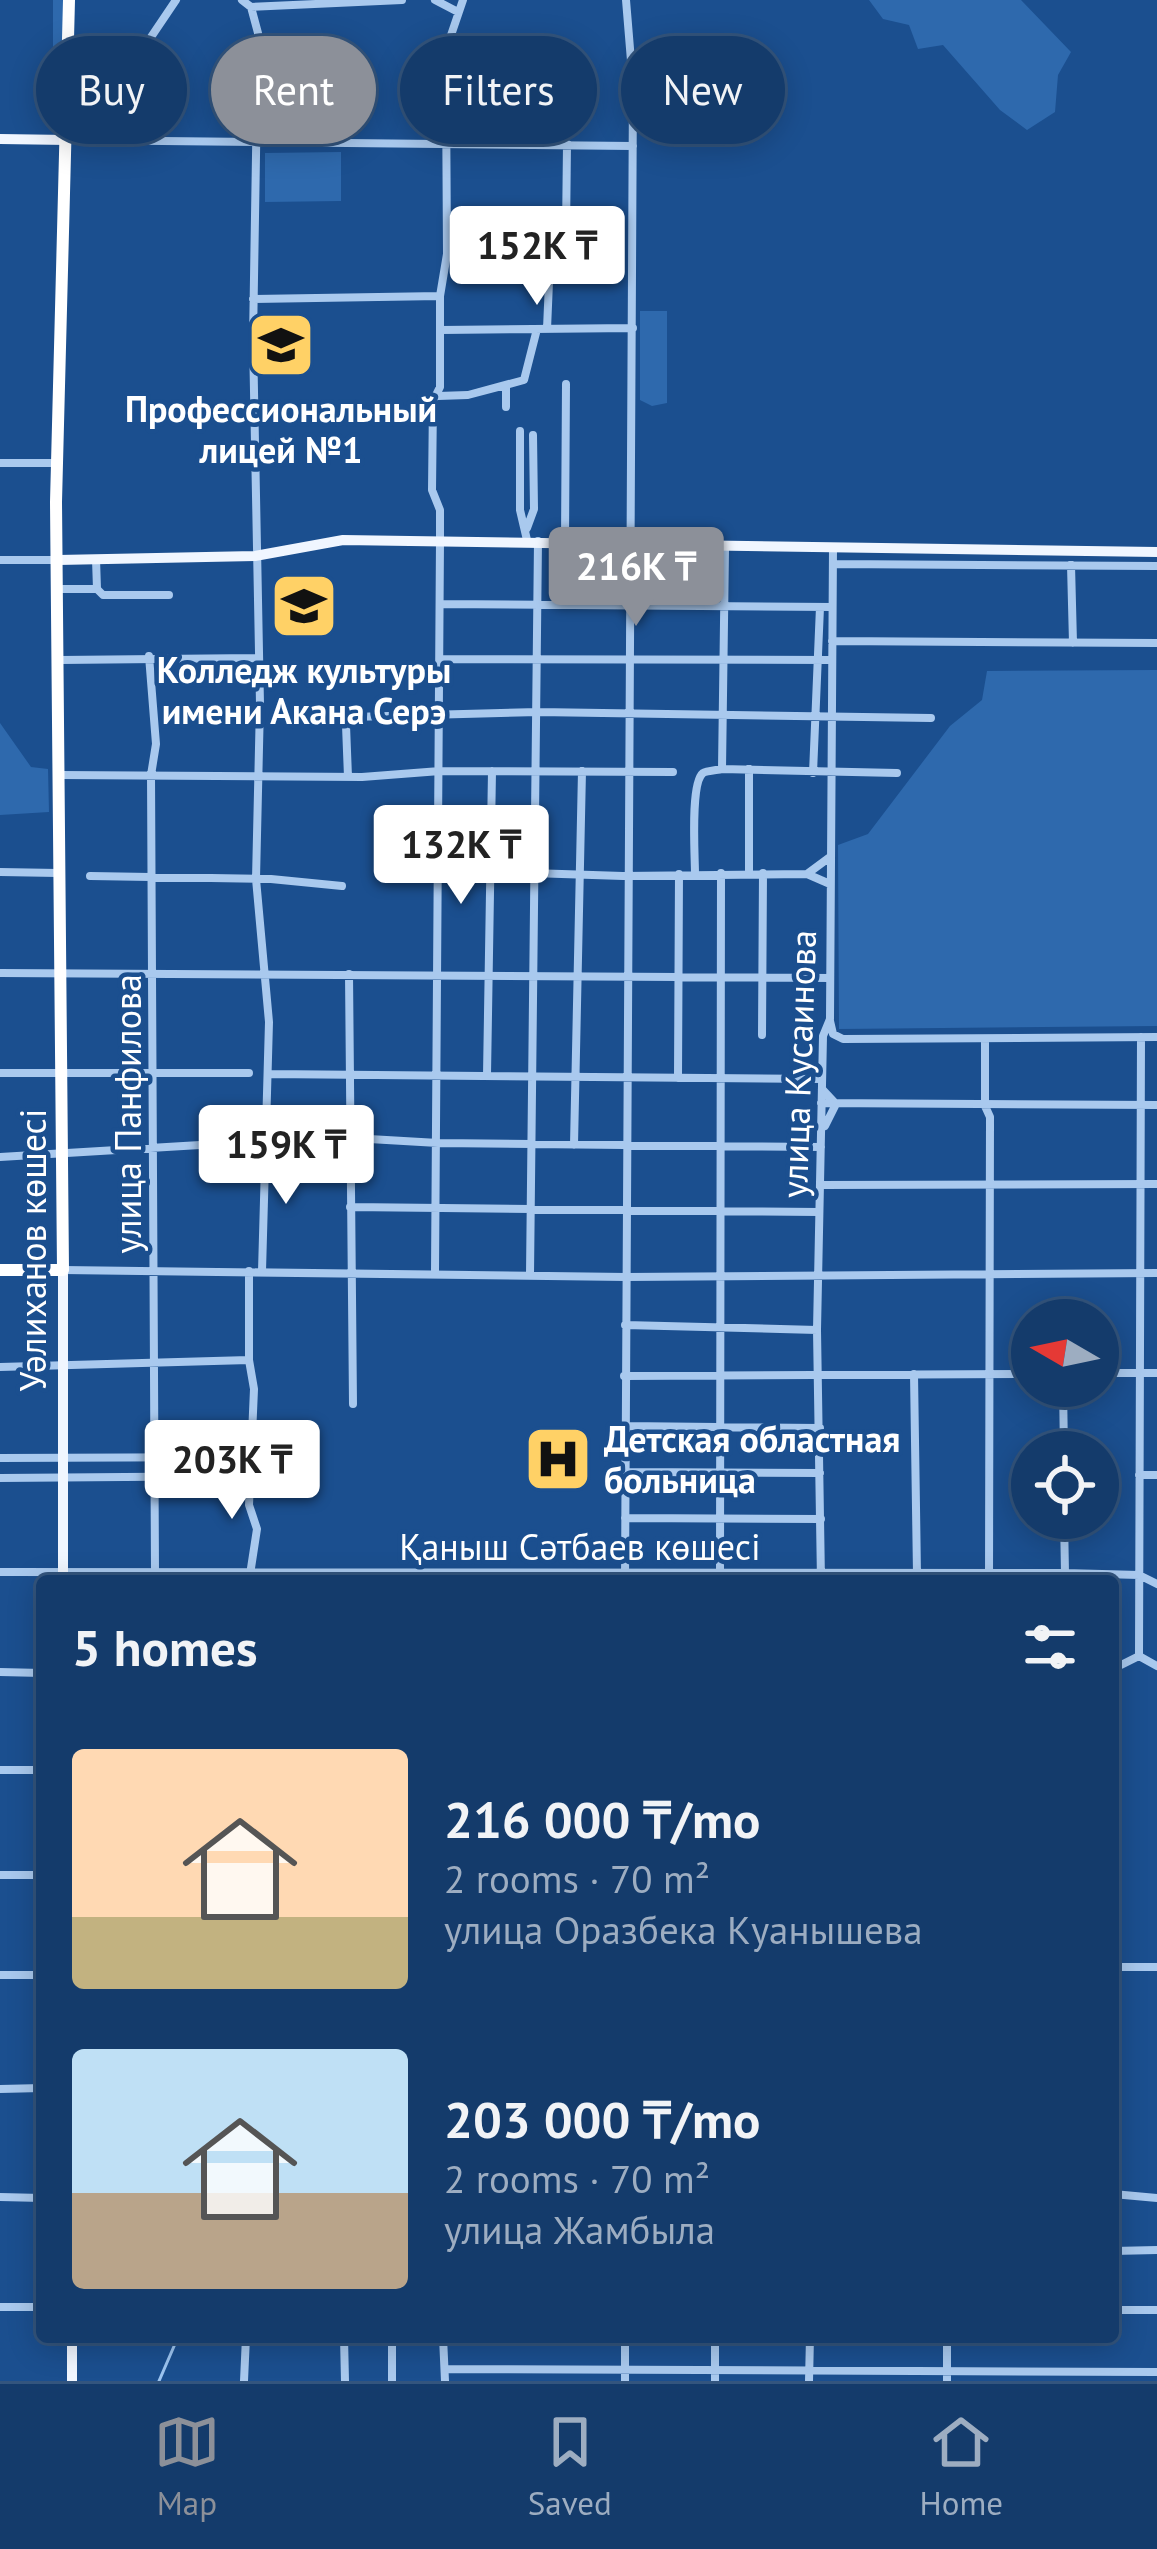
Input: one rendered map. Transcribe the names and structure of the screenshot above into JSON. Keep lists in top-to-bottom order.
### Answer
{
  "streets": {
    "highway": ["Уәлиханов көшесі"],
    "street": ["улица Кусаинова", "улица Панфилова", "Қаныш Сәтбаев көшесі"]
  },
  "crossings": [
    ["улица Панфилова", "Қаныш Сәтбаев көшесі"]
  ],
  "places": {
    "school or university": ["Профессиональный лицей №1", "Колледж культуры имени Акана Серэ"],
    "hospital": ["Детская областная больница"]
  },
  "north": "left",
  "page": {
    "chip": [
      "Buy",
      "Rent",
      "Filters",
      "New"
    ],
    "price": [
      "152K ₸",
      "216K ₸",
      "132K ₸",
      "159K ₸",
      "203K ₸"
    ],
    "heading": "5 homes",
    "list": [
      {
        "name": "216 000 ₸/mo",
        "note": "2 rooms · 70 m² · улица Оразбека Куанышева"
      },
      {
        "name": "203 000 ₸/mo",
        "note": "2 rooms · 70 m² · улица Жамбыла"
      }
    ],
    "tabs": ["Map", "Saved", "Home"]
  }
}
